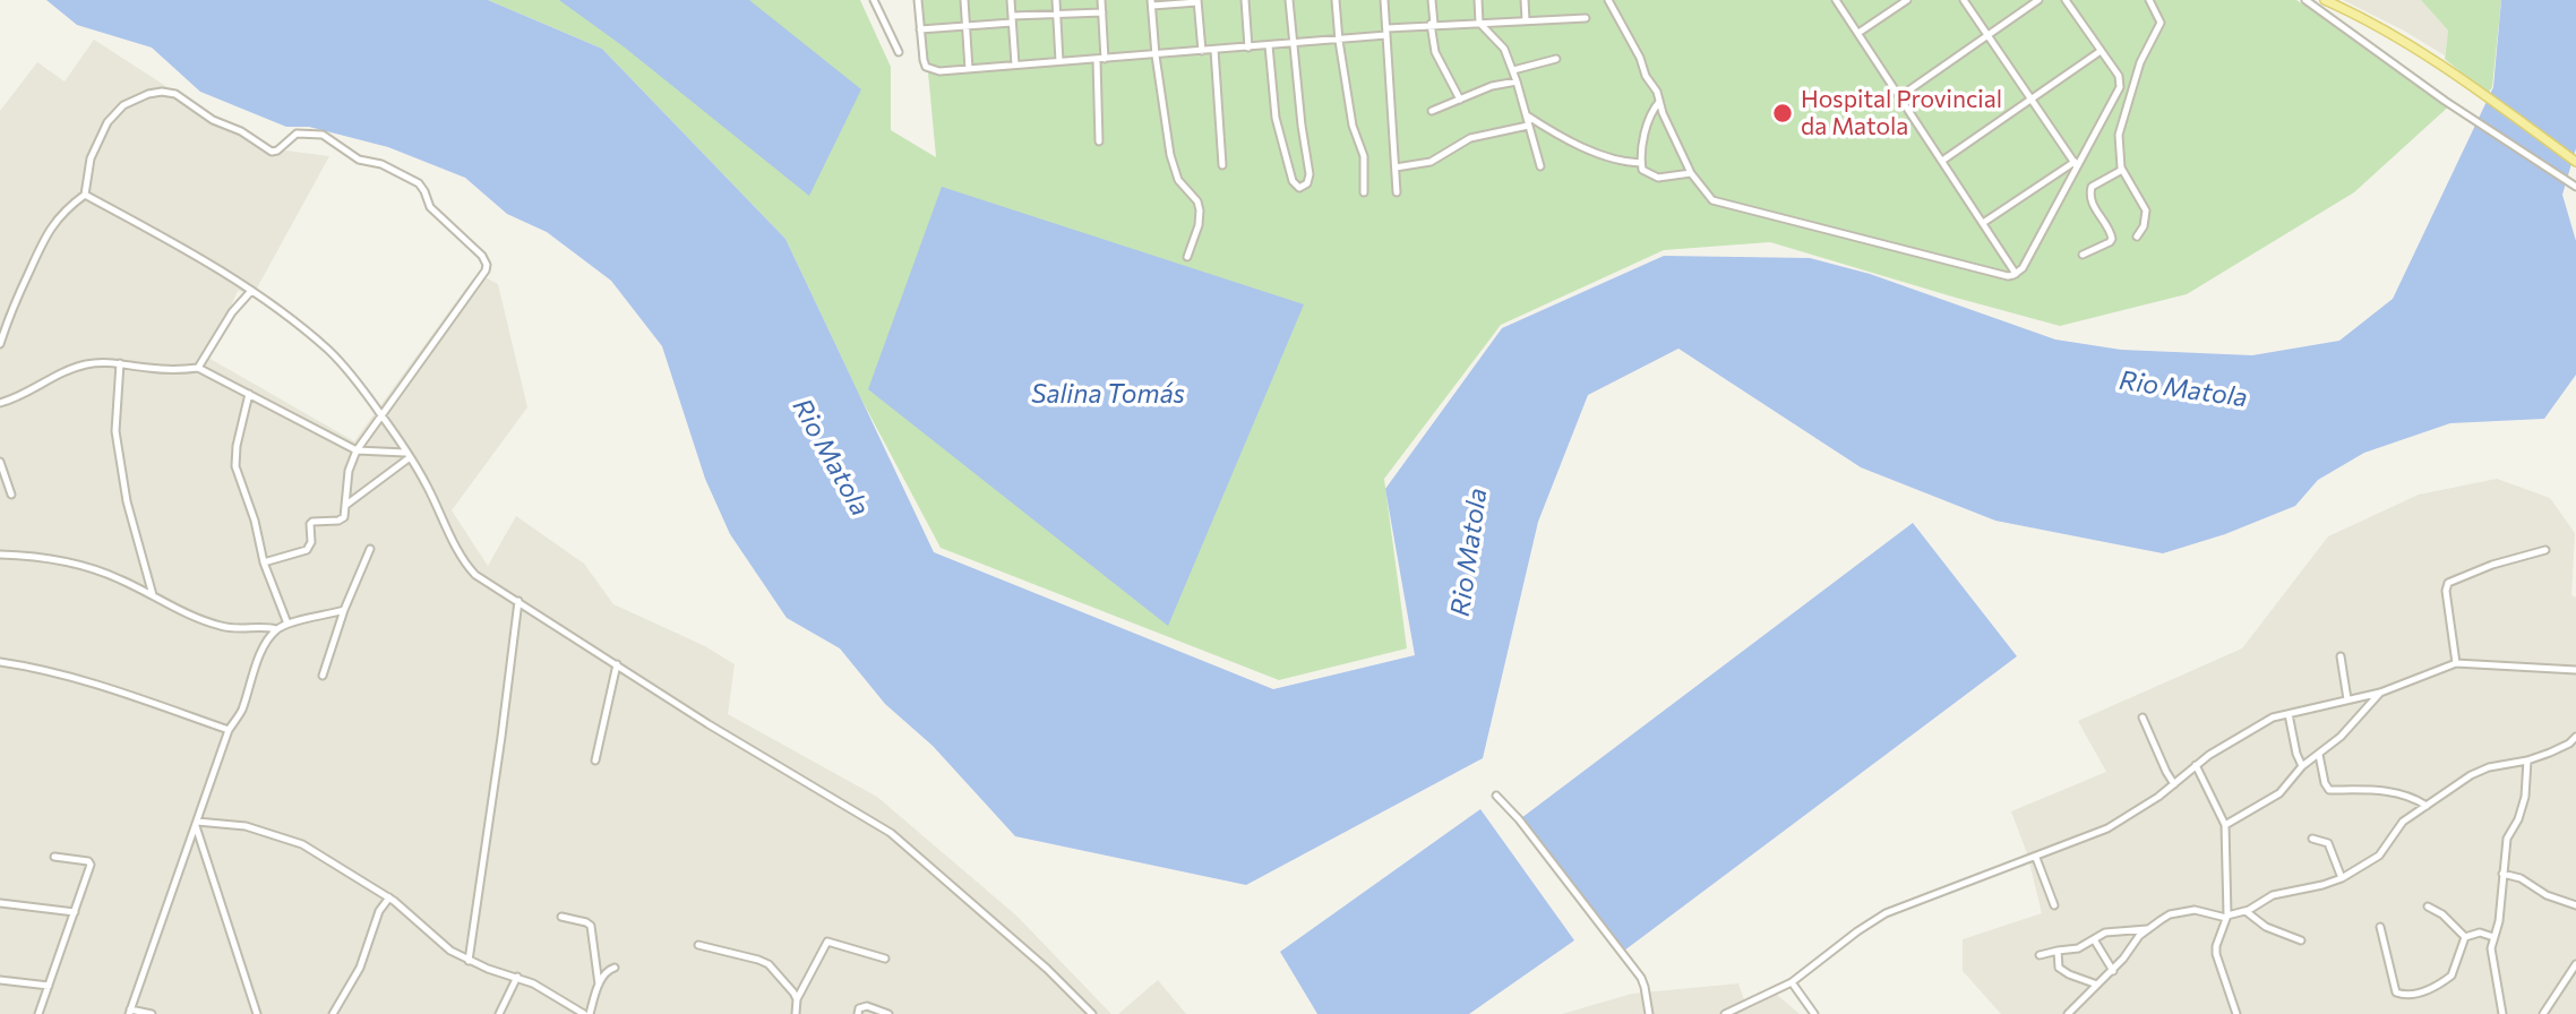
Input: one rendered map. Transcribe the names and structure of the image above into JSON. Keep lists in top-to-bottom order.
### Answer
{
  "water": ["Rio Matola", "Salina Tomás"],
  "places": ["Hospital Provincial da Matola"]
}
